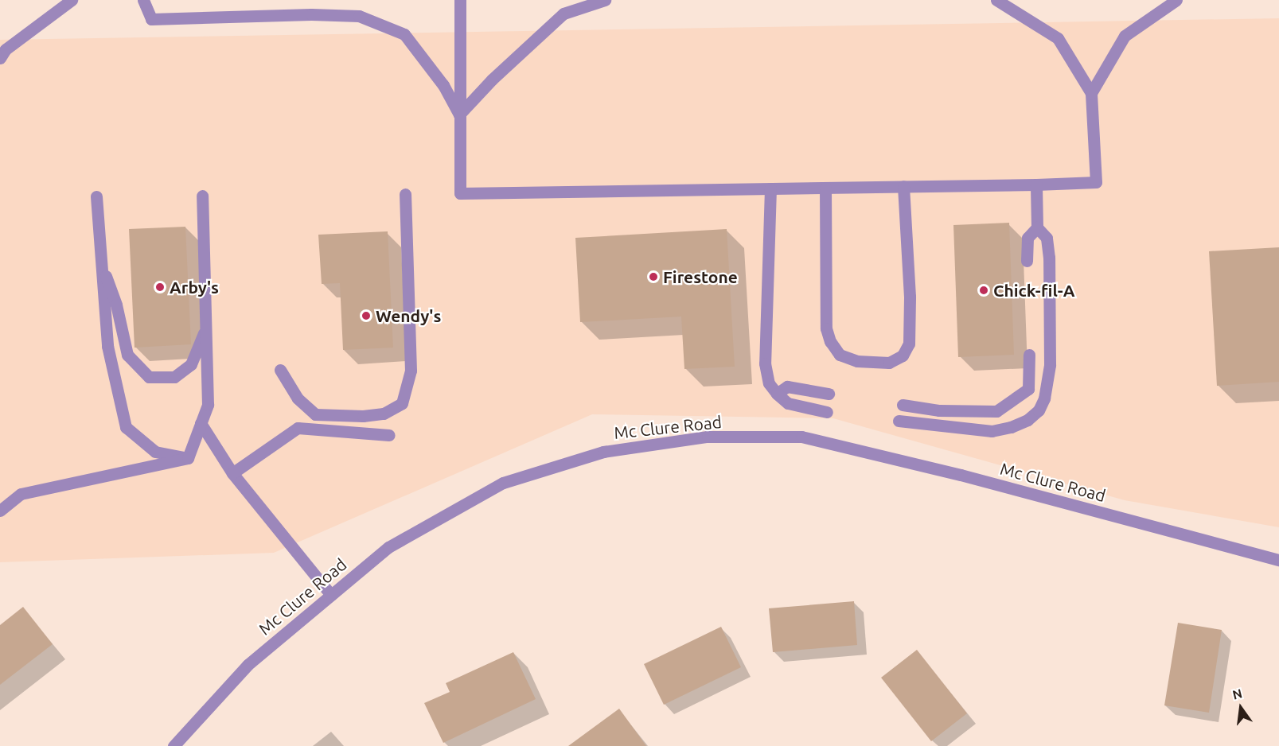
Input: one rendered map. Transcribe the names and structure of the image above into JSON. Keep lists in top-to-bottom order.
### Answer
{
  "streets": {
    "street": ["Mc Clure Road"]
  },
  "places": [
    "Firestone",
    "Arby's",
    "Chick-fil-A",
    "Wendy's"
  ],
  "north": "top"
}
